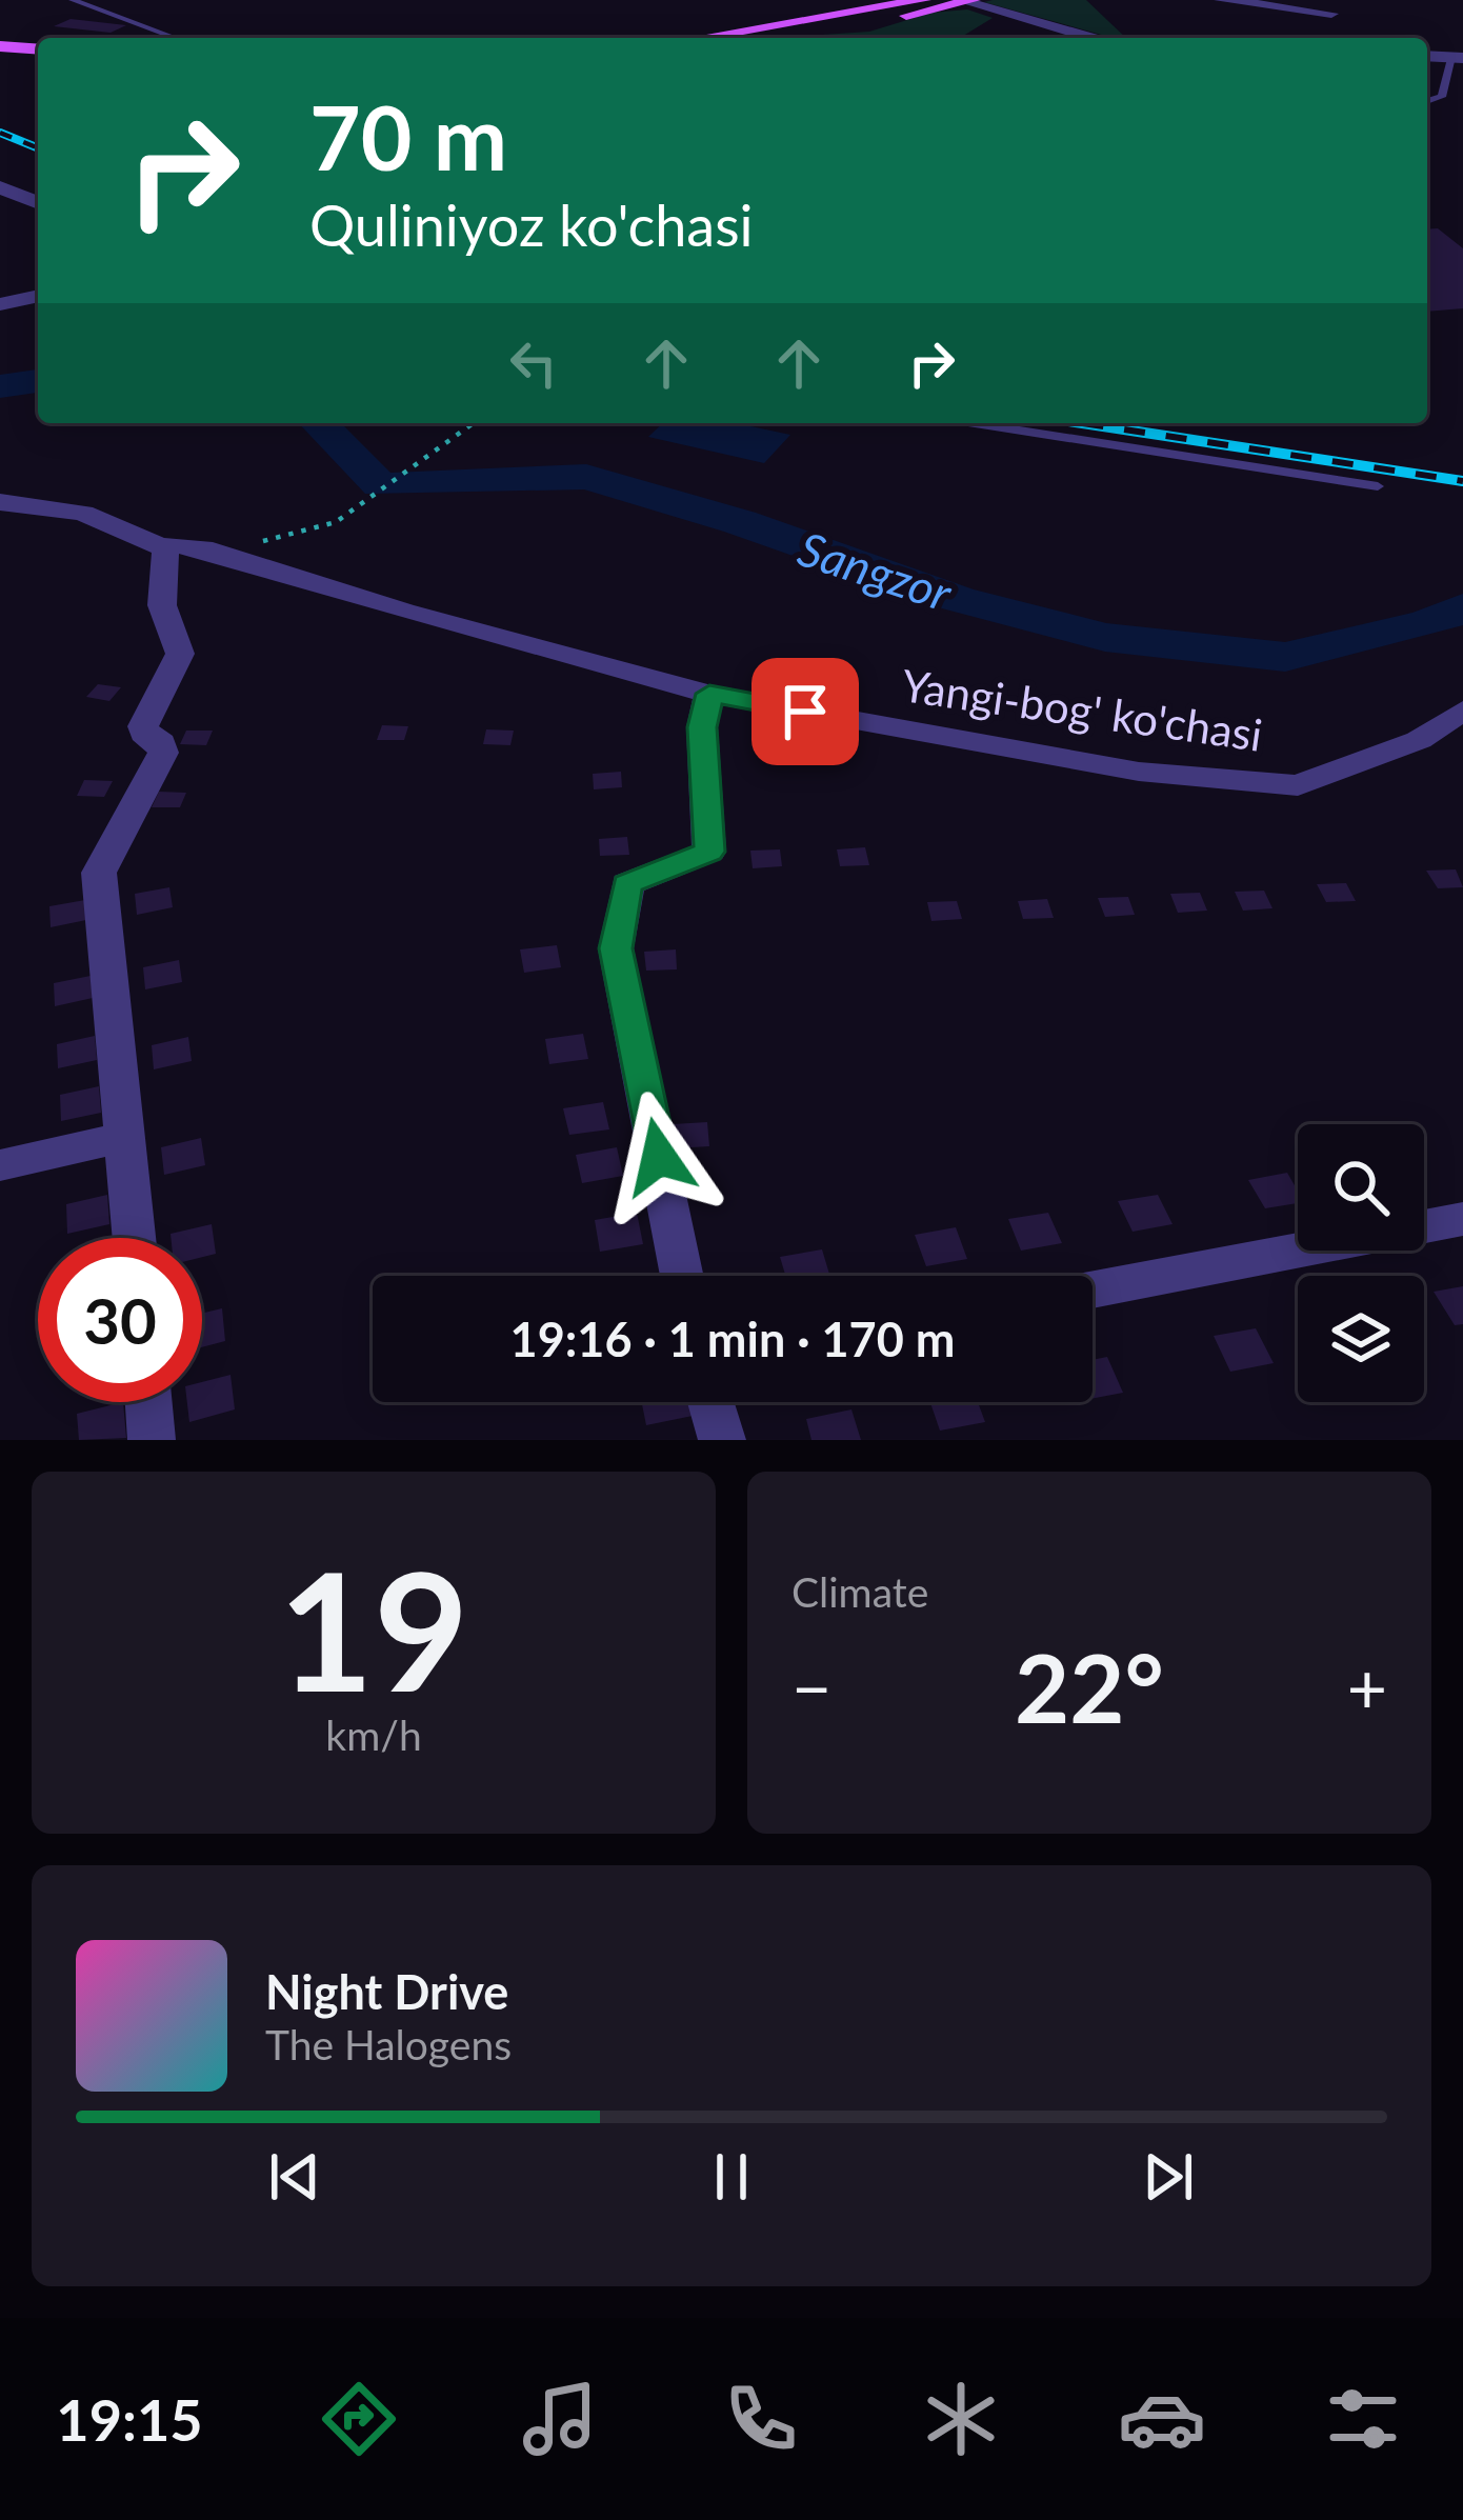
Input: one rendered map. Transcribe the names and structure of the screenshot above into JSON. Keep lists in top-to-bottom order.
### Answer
{
  "streets": {
    "street": ["Yangi-bog' ko'chasi"]
  },
  "water": ["Sangzor"],
  "page": {
    "turn": ["70 m", "Quliniyoz ko'chasi"],
    "limit": "30",
    "trip": "19:16 · 1 min · 170 m",
    "tile": [
      ["19", "km/h"],
      "Climate"
    ],
    "heat": ["−", "22°", "+"],
    "song": ["Night Drive", "The Halogens"],
    "tabs": "19:15"
  }
}
